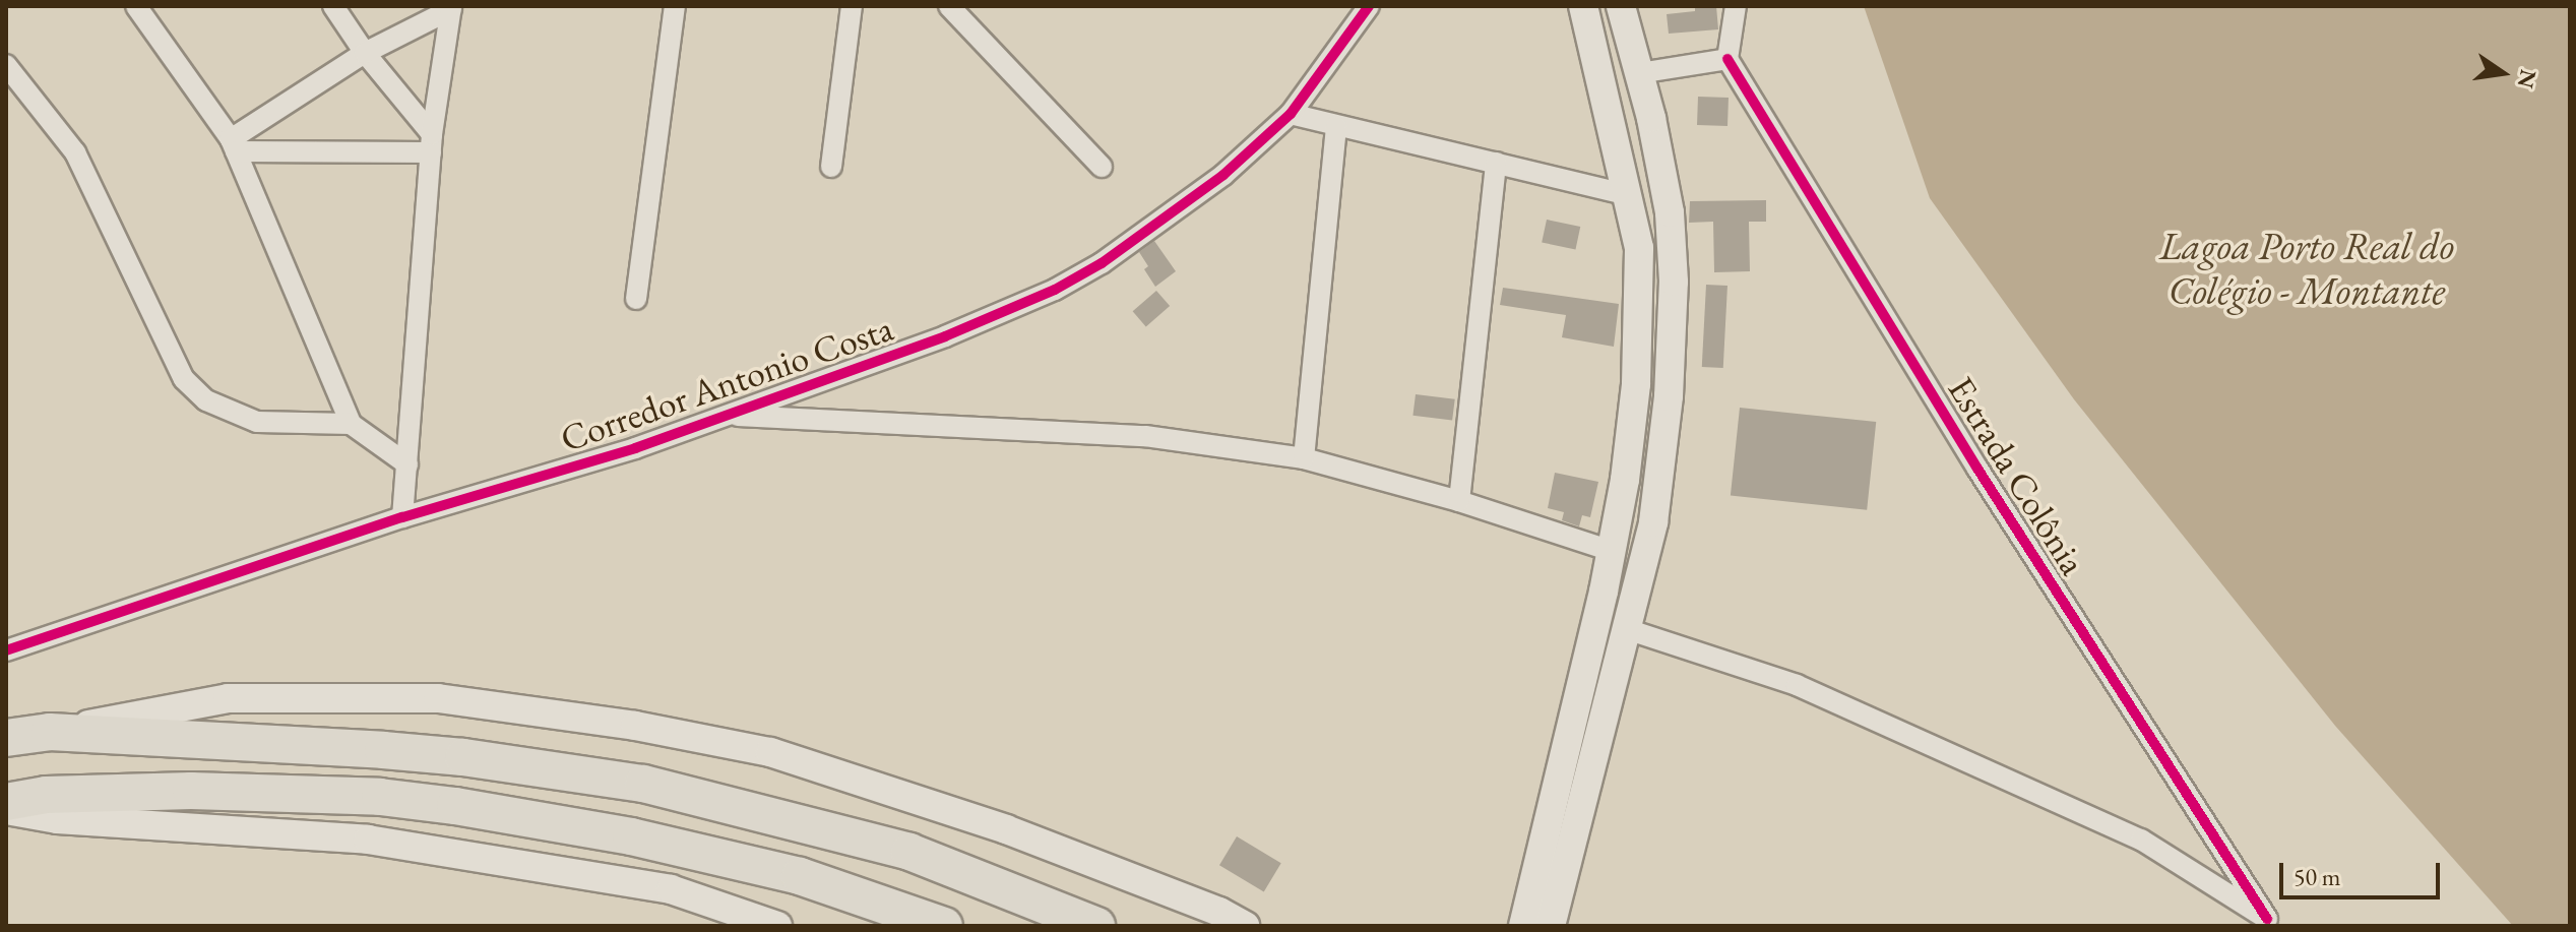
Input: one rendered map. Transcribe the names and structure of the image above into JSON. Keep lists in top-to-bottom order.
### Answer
{
  "streets": {
    "street": ["Corredor Antonio Costa", "Estrada Colônia"]
  },
  "water": ["Lagoa Porto Real do Colégio - Montante"],
  "scale_bar": "50 m",
  "north": "right"
}
